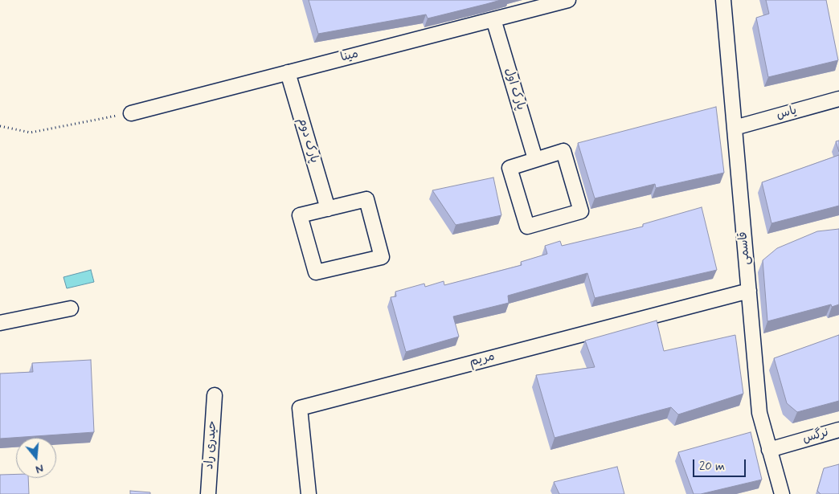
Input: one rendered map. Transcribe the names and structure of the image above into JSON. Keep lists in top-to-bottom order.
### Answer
{
  "streets": {
    "street": [
      "مینا",
      "پارک اول",
      "یاس",
      "پارک دوم",
      "قاسمی",
      "مریم",
      "نرگس",
      "حیدری راد"
    ]
  },
  "crossings": [
    ["مینا", "پارک اول"],
    ["مینا", "پارک دوم"],
    ["یاس", "قاسمی"],
    ["قاسمی", "مریم"],
    ["قاسمی", "نرگس"]
  ],
  "scale_bar": "20 m",
  "north": "bottom"
}
